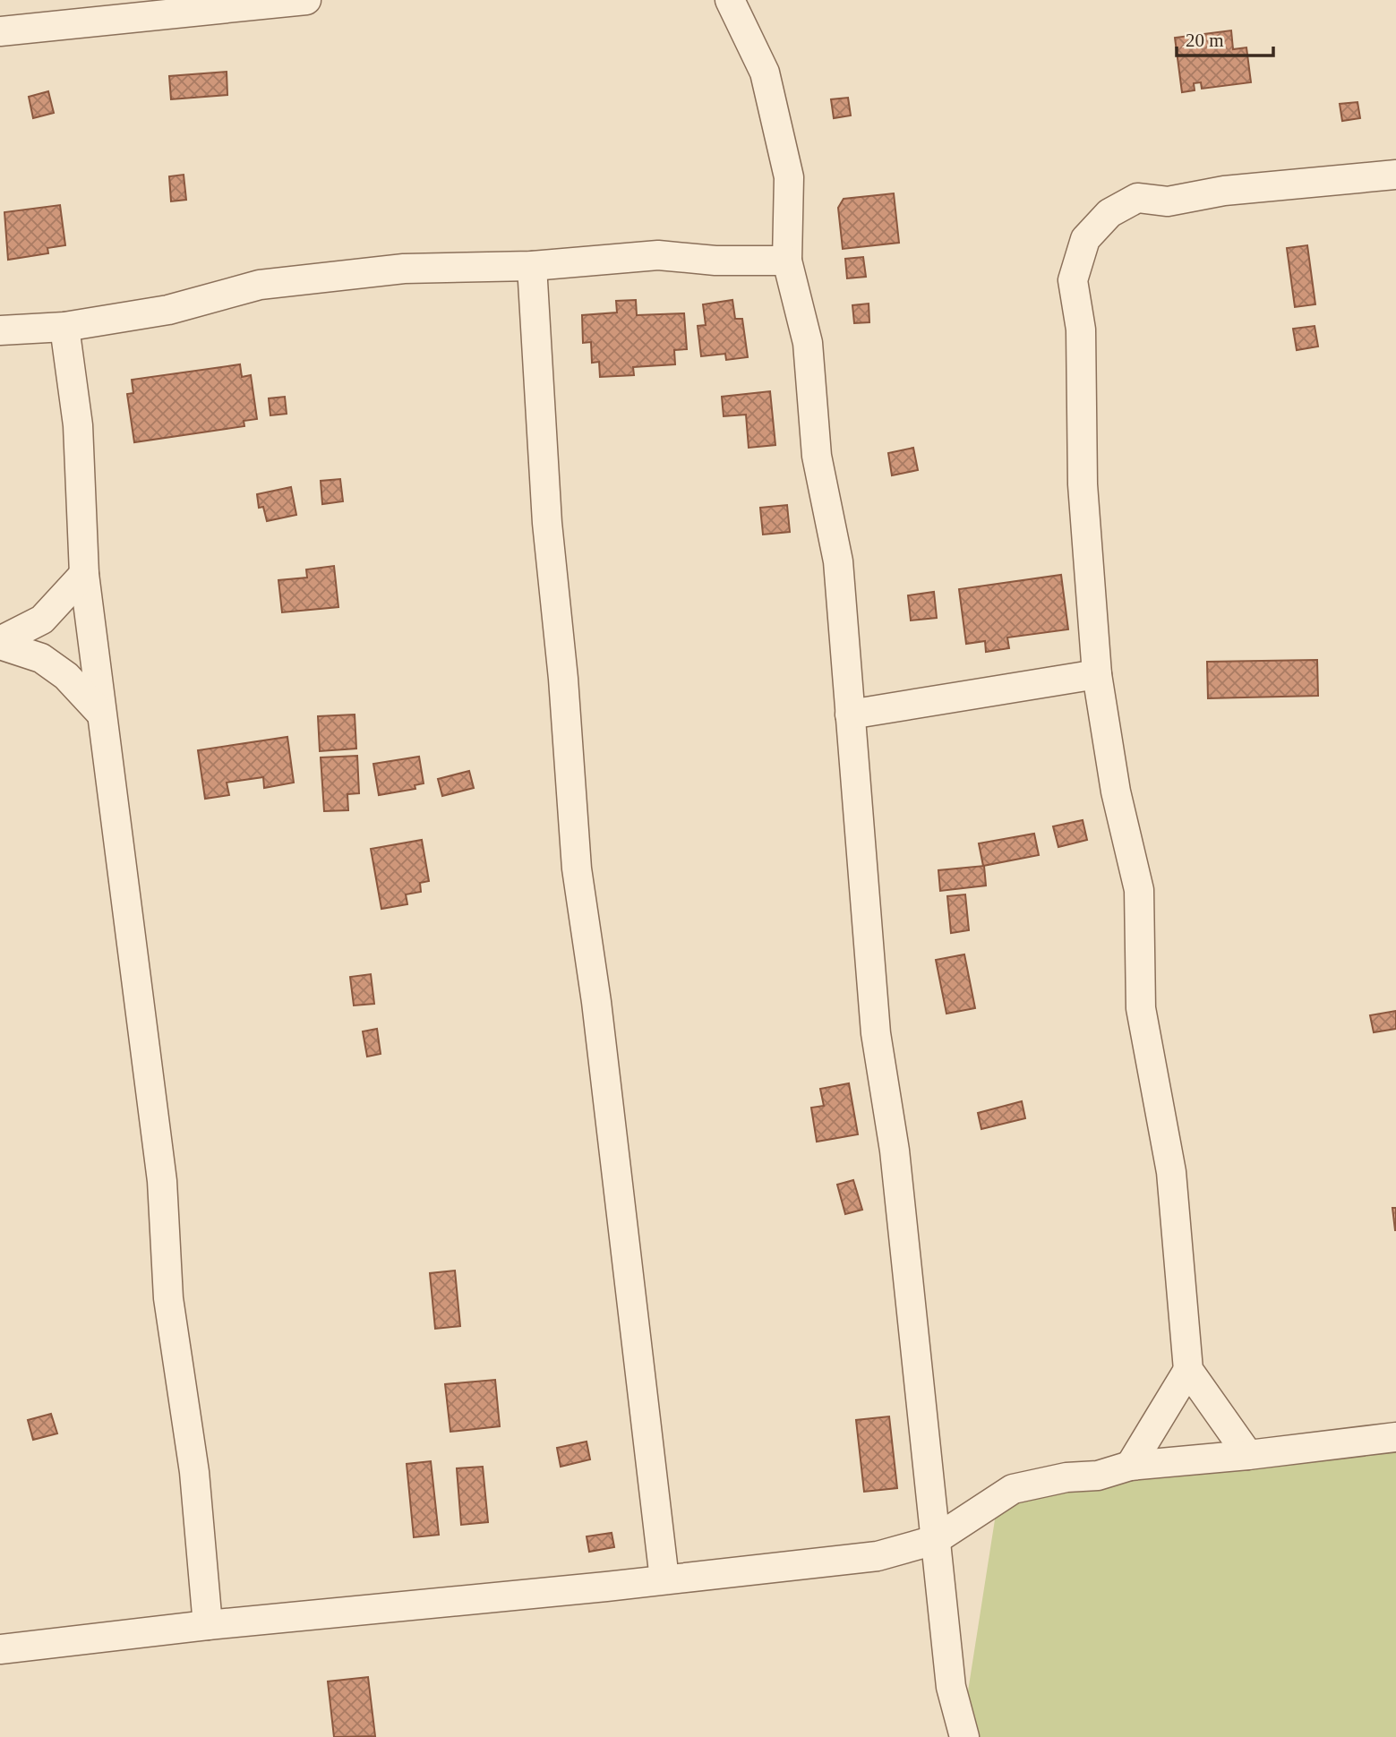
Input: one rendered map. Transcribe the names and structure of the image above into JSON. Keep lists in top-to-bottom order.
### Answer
{
  "scale_bar": "20 m"
}
